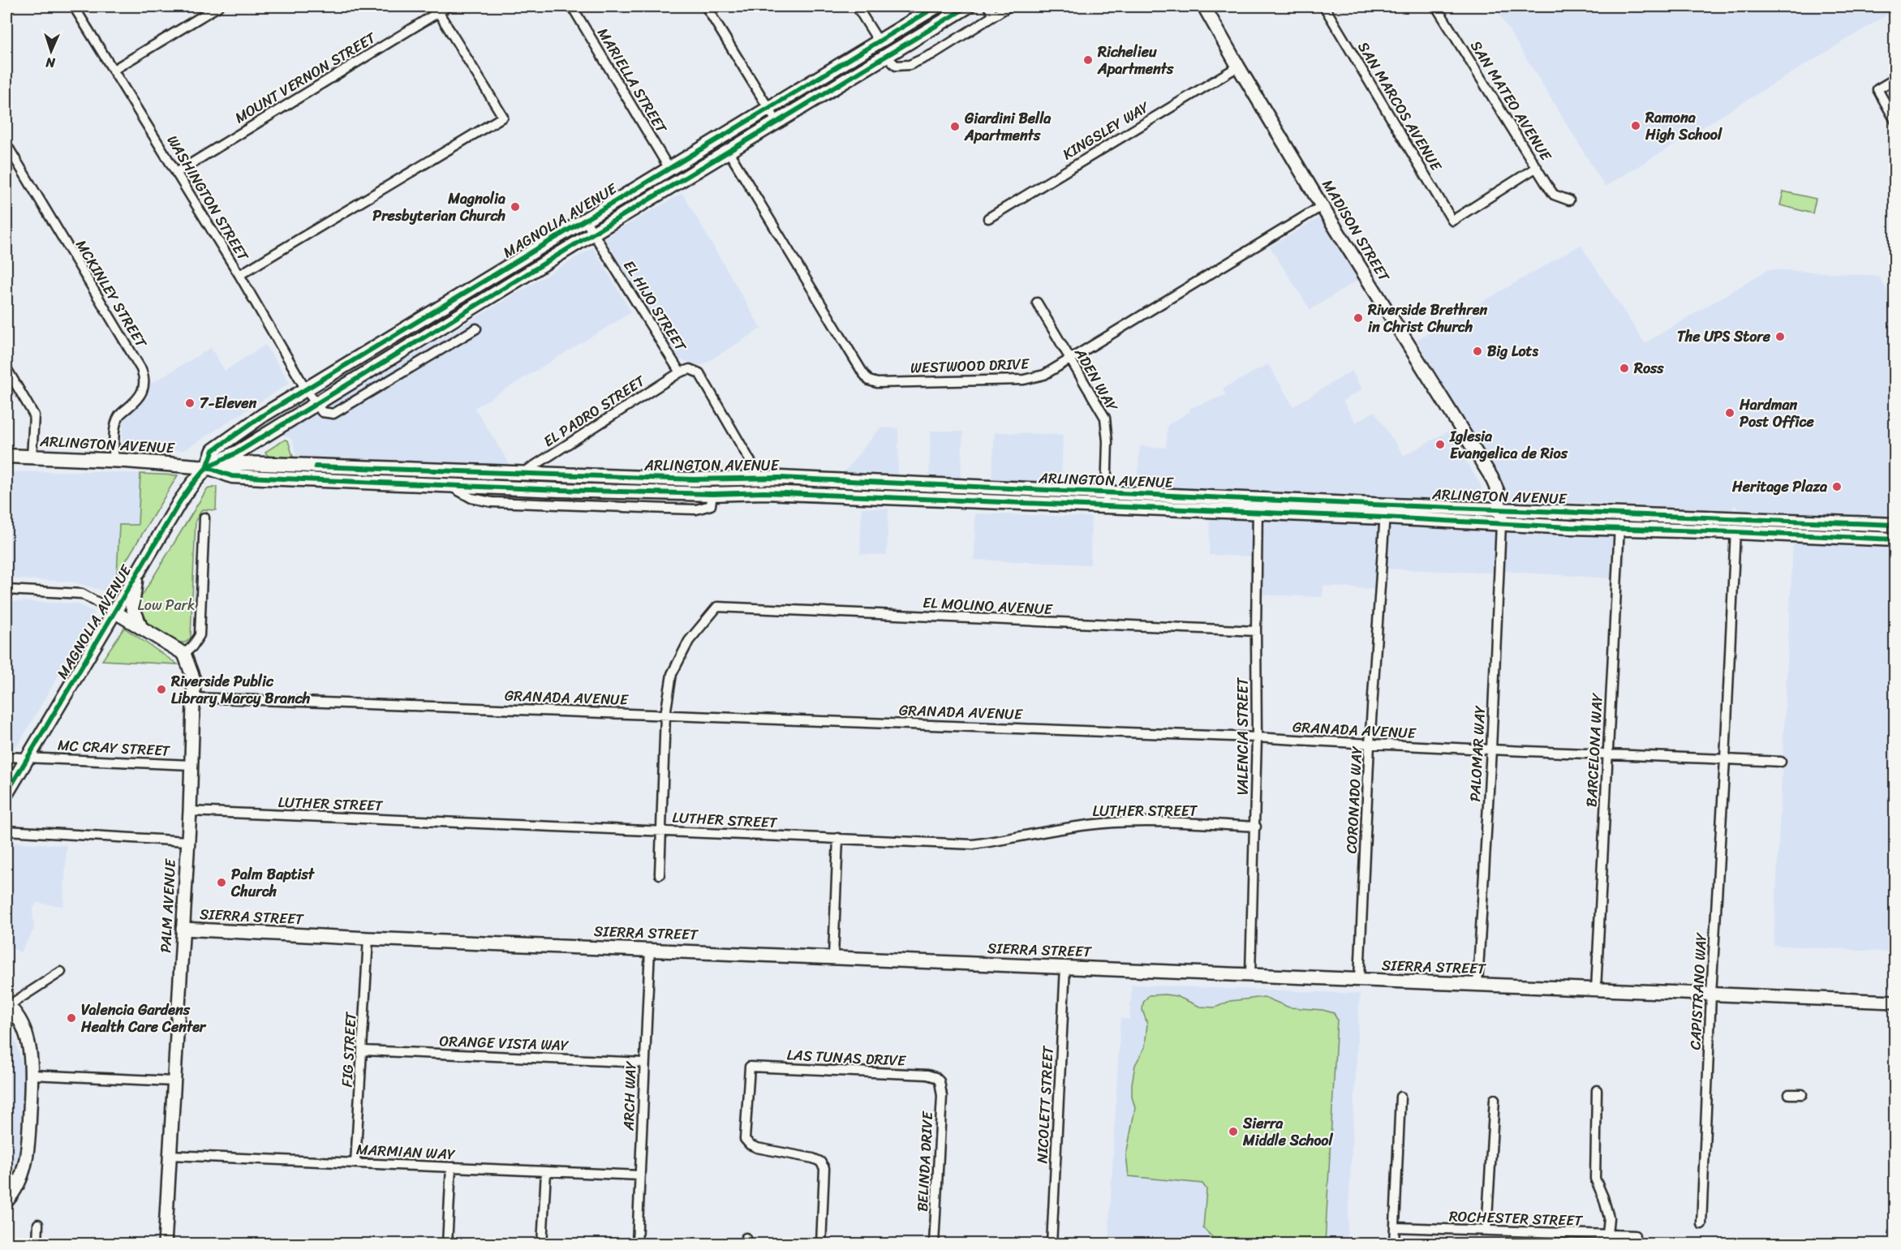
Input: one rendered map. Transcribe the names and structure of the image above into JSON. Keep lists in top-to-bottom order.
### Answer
{
  "streets": {
    "main road": ["MAGNOLIA AVENUE", "ARLINGTON AVENUE"],
    "street": [
      "MOUNT VERNON STREET",
      "MARIELLA STREET",
      "SAN MATEO AVENUE",
      "SAN MARCOS AVENUE",
      "KINGSLEY WAY",
      "WASHINGTON STREET",
      "MADISON STREET",
      "MCKINLEY STREET",
      "EL HIJO STREET",
      "WESTWOOD DRIVE",
      "ADEN WAY",
      "EL PADRO STREET",
      "EL MOLINO AVENUE",
      "GRANADA AVENUE",
      "VALENCIA STREET",
      "MC CRAY STREET",
      "BARCELONA WAY",
      "PALOMAR WAY",
      "CORONADO WAY",
      "LUTHER STREET",
      "PALM AVENUE",
      "SIERRA STREET",
      "CAPISTRANO WAY",
      "ORANGE VISTA WAY",
      "FIG STREET",
      "LAS TUNAS DRIVE",
      "ARCH WAY",
      "NICOLETT STREET",
      "MARMIAN WAY",
      "BELINDA DRIVE",
      "ROCHESTER STREET"
    ]
  },
  "crossings": [
    ["MOUNT VERNON STREET", "WASHINGTON STREET"],
    ["MARIELLA STREET", "MAGNOLIA AVENUE"],
    ["SAN MATEO AVENUE", "SAN MARCOS AVENUE"],
    ["KINGSLEY WAY", "MADISON STREET"],
    ["WASHINGTON STREET", "MAGNOLIA AVENUE"],
    ["MAGNOLIA AVENUE", "EL HIJO STREET"],
    ["MAGNOLIA AVENUE", "WESTWOOD DRIVE"],
    ["MAGNOLIA AVENUE", "ARLINGTON AVENUE"],
    ["MAGNOLIA AVENUE", "MC CRAY STREET"],
    ["MADISON STREET", "WESTWOOD DRIVE"],
    ["MADISON STREET", "ARLINGTON AVENUE"],
    ["MADISON STREET", "PALOMAR WAY"],
    ["MCKINLEY STREET", "ARLINGTON AVENUE"],
    ["EL HIJO STREET", "EL PADRO STREET"],
    ["EL HIJO STREET", "ARLINGTON AVENUE"],
    ["WESTWOOD DRIVE", "ADEN WAY"],
    ["ADEN WAY", "ARLINGTON AVENUE"],
    ["EL PADRO STREET", "ARLINGTON AVENUE"],
    ["ARLINGTON AVENUE", "VALENCIA STREET"],
    ["ARLINGTON AVENUE", "BARCELONA WAY"],
    ["ARLINGTON AVENUE", "PALOMAR WAY"],
    ["ARLINGTON AVENUE", "CORONADO WAY"],
    ["ARLINGTON AVENUE", "CAPISTRANO WAY"],
    ["EL MOLINO AVENUE", "GRANADA AVENUE"],
    ["EL MOLINO AVENUE", "VALENCIA STREET"],
    ["GRANADA AVENUE", "VALENCIA STREET"],
    ["GRANADA AVENUE", "BARCELONA WAY"],
    ["GRANADA AVENUE", "PALOMAR WAY"],
    ["GRANADA AVENUE", "CORONADO WAY"],
    ["GRANADA AVENUE", "PALM AVENUE"],
    ["GRANADA AVENUE", "CAPISTRANO WAY"],
    ["VALENCIA STREET", "LUTHER STREET"],
    ["VALENCIA STREET", "SIERRA STREET"],
    ["MC CRAY STREET", "PALM AVENUE"],
    ["BARCELONA WAY", "SIERRA STREET"],
    ["PALOMAR WAY", "SIERRA STREET"],
    ["CORONADO WAY", "SIERRA STREET"],
    ["LUTHER STREET", "PALM AVENUE"],
    ["PALM AVENUE", "SIERRA STREET"],
    ["PALM AVENUE", "MARMIAN WAY"],
    ["SIERRA STREET", "CAPISTRANO WAY"],
    ["SIERRA STREET", "FIG STREET"],
    ["SIERRA STREET", "ARCH WAY"],
    ["SIERRA STREET", "NICOLETT STREET"],
    ["ORANGE VISTA WAY", "FIG STREET"],
    ["ORANGE VISTA WAY", "ARCH WAY"],
    ["FIG STREET", "MARMIAN WAY"],
    ["LAS TUNAS DRIVE", "BELINDA DRIVE"],
    ["ARCH WAY", "MARMIAN WAY"]
  ],
  "parks": ["Low Park"],
  "places": [
    "Richelieu Apartments",
    "Ramona High School",
    "Giardini Bella Apartments",
    "Magnolia Presbyterian Church",
    "Riverside Brethren in Christ Church",
    "The UPS Store",
    "Big Lots",
    "Ross",
    "7-Eleven",
    "Hardman Post Office",
    "Iglesia Evangelica de Rios",
    "Heritage Plaza",
    "Riverside Public Library Marcy Branch",
    "Palm Baptist Church",
    "Valencia Gardens Health Care Center",
    "Sierra Middle School"
  ],
  "north": "bottom"
}
